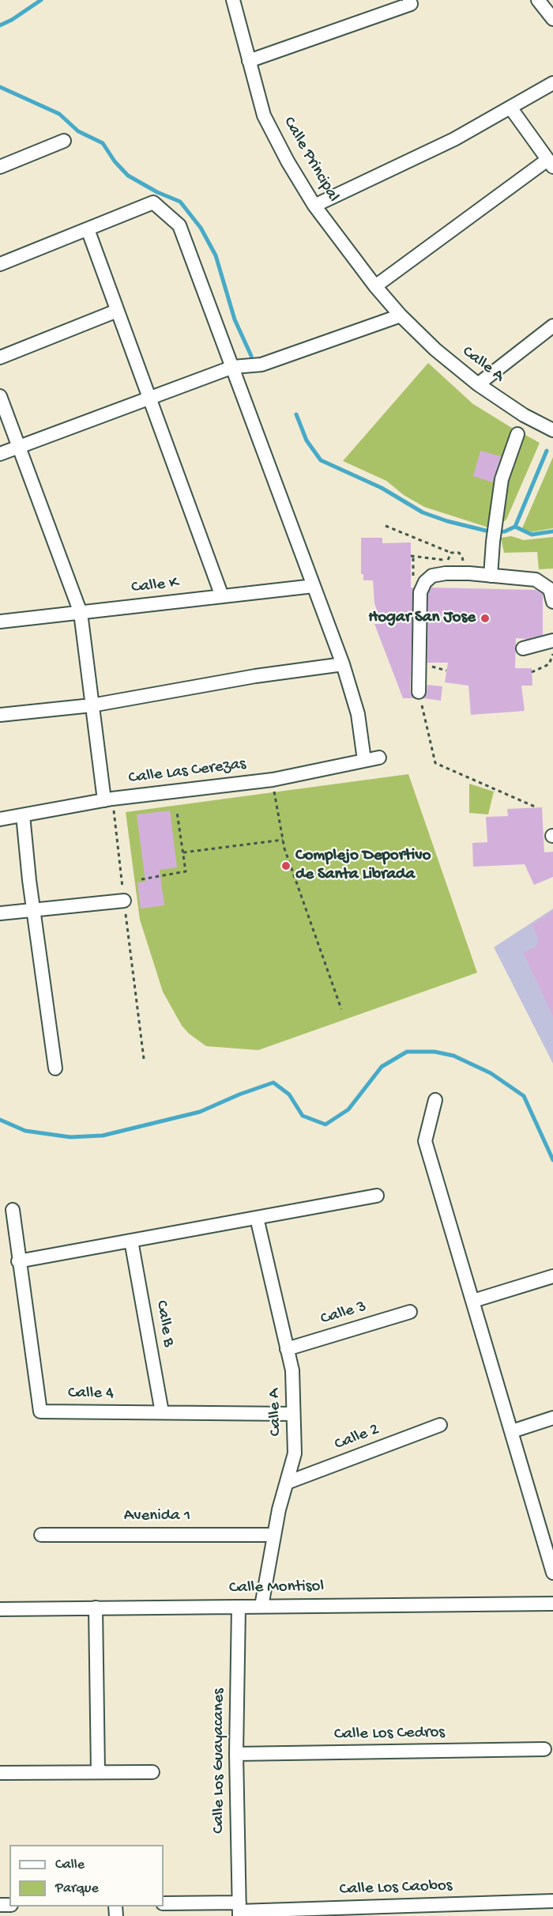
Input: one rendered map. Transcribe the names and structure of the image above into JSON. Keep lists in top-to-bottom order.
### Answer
{
  "streets": {
    "street": [
      "Calle Principal",
      "Calle A",
      "Calle K",
      "Calle Las Cerezas",
      "Calle 3",
      "Calle B",
      "Calle 4",
      "Calle 2",
      "Avenida 1",
      "Calle Montisol",
      "Calle Los Cedros",
      "Calle Los Guayacanes",
      "Calle Los Caobos"
    ]
  },
  "crossings": [
    ["Calle Principal", "Calle A"],
    ["Calle A", "Calle 3"],
    ["Calle A", "Calle 4"],
    ["Calle A", "Calle 2"],
    ["Calle A", "Avenida 1"],
    ["Calle A", "Calle Montisol"],
    ["Calle B", "Calle 4"],
    ["Calle Montisol", "Calle Los Guayacanes"],
    ["Calle Los Cedros", "Calle Los Guayacanes"],
    ["Calle Los Guayacanes", "Calle Los Caobos"]
  ],
  "places": ["Hogar San Jose", "Complejo Deportivo de Santa Librada"],
  "legend": ["Calle", "Parque"]
}
